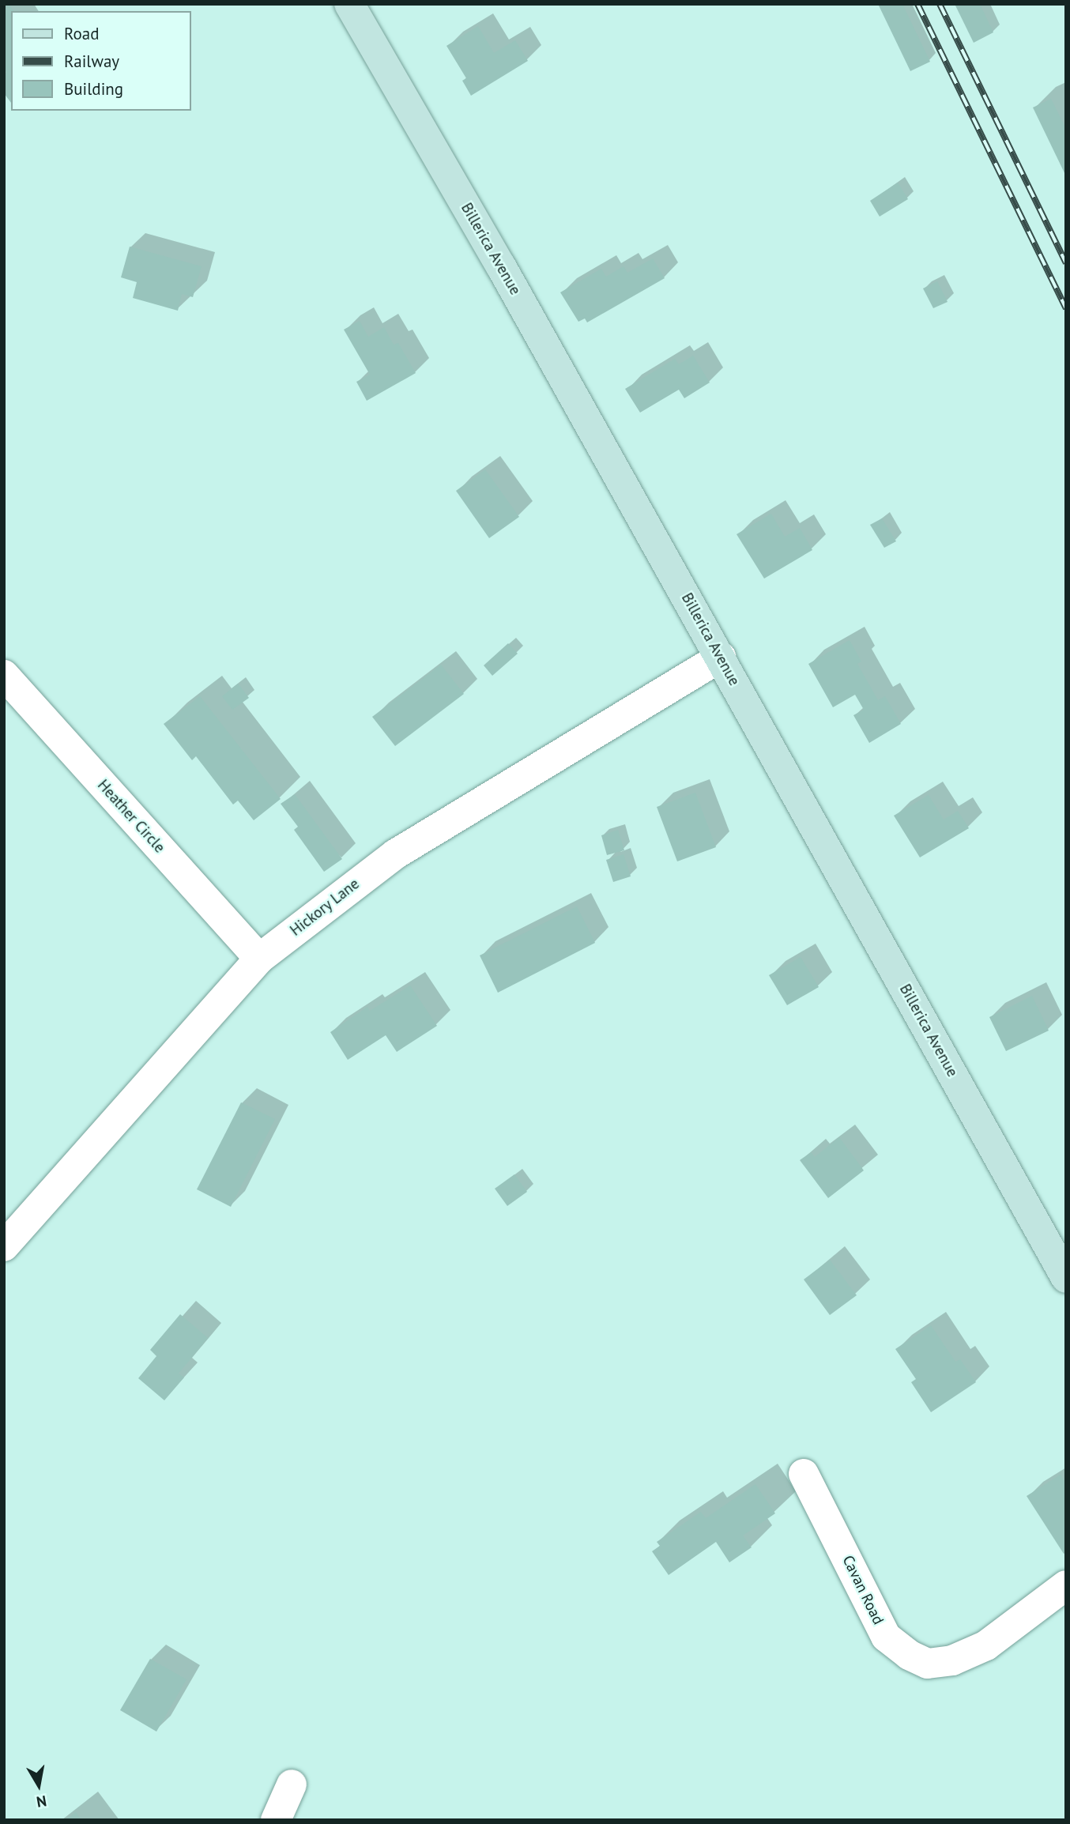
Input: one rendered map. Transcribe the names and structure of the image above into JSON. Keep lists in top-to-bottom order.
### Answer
{
  "streets": {
    "main road": ["Billerica Avenue"],
    "street": ["Heather Circle", "Hickory Lane", "Cavan Road"]
  },
  "crossings": [
    ["Billerica Avenue", "Hickory Lane"],
    ["Heather Circle", "Hickory Lane"]
  ],
  "legend": ["Road", "Railway", "Building"],
  "north": "bottom"
}
